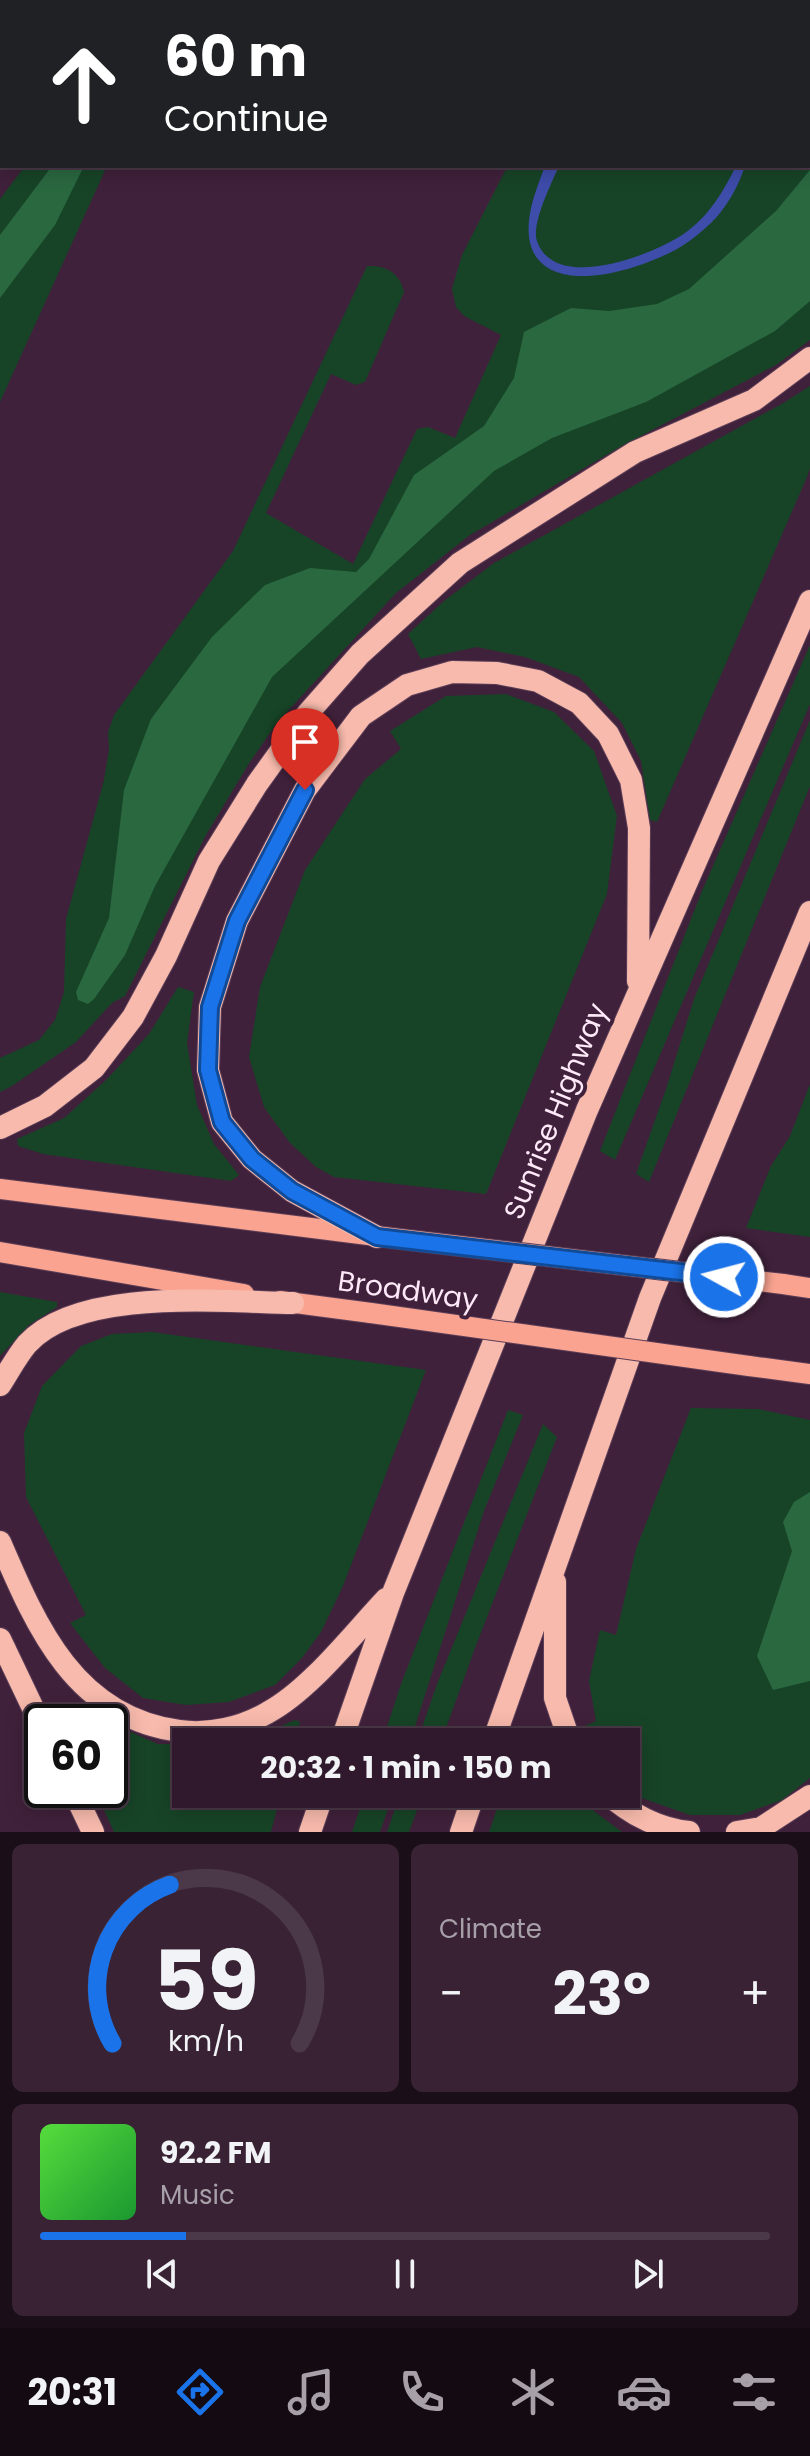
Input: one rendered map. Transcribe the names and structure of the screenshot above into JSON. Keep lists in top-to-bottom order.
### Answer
{
  "streets": {
    "highway": ["Sunrise Highway"],
    "main road": ["Broadway"]
  },
  "page": {
    "turn": ["60 m", "Continue"],
    "limit": "60",
    "trip": "20:32 · 1 min · 150 m",
    "tile": "Climate",
    "heat": ["−", "23°", "+"],
    "song": ["92.2 FM", "Music"],
    "tabs": "20:31",
    "gauge": ["59", "km/h"]
  }
}
